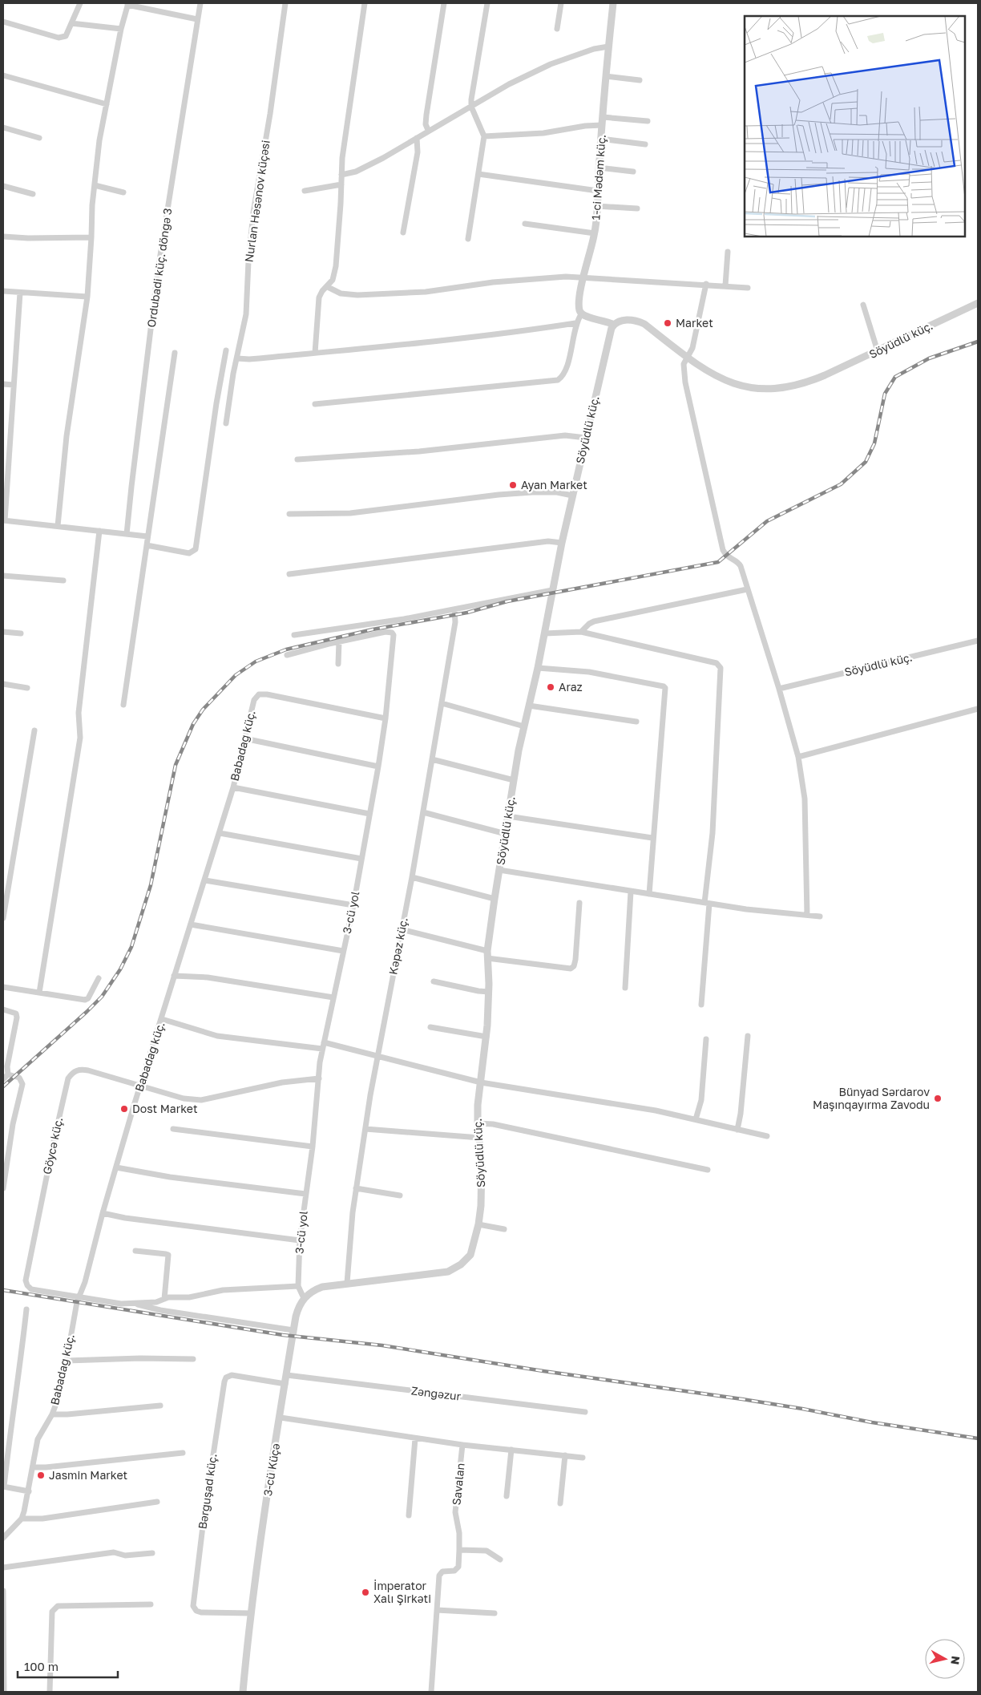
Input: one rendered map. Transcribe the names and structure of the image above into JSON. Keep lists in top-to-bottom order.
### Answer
{
  "streets": {
    "street": [
      "1-ci Mədəm küç.",
      "Nurlan Həsənov küçəsi",
      "Ordubadi küç. döngə 3",
      "Söyüdlü küç.",
      "Babadağ küç.",
      "3-cü yol",
      "Kəpəz küç.",
      "Göycə küç.",
      "Zəngəzur",
      "3-cü Küçə",
      "Savalan",
      "Bərguşad küç."
    ]
  },
  "crossings": [
    ["Söyüdlü küç.", "3-cü yol"],
    ["Söyüdlü küç.", "Kəpəz küç."],
    ["Söyüdlü küç.", "3-cü Küçə"],
    ["Babadağ küç.", "3-cü yol"],
    ["Babadağ küç.", "Göycə küç."],
    ["3-cü yol", "Göycə küç."],
    ["3-cü yol", "3-cü Küçə"],
    ["Zəngəzur", "3-cü Küçə"],
    ["3-cü Küçə", "Bərguşad küç."]
  ],
  "places": [
    "Market",
    "Ayan Market",
    "Araz",
    "Bünyad Sərdarov Maşınqayırma Zavodu",
    "Dost Market",
    "Jasmin Market",
    "İmperator Xalı Şirkəti"
  ],
  "scale_bar": "100 m",
  "north": "right"
}
